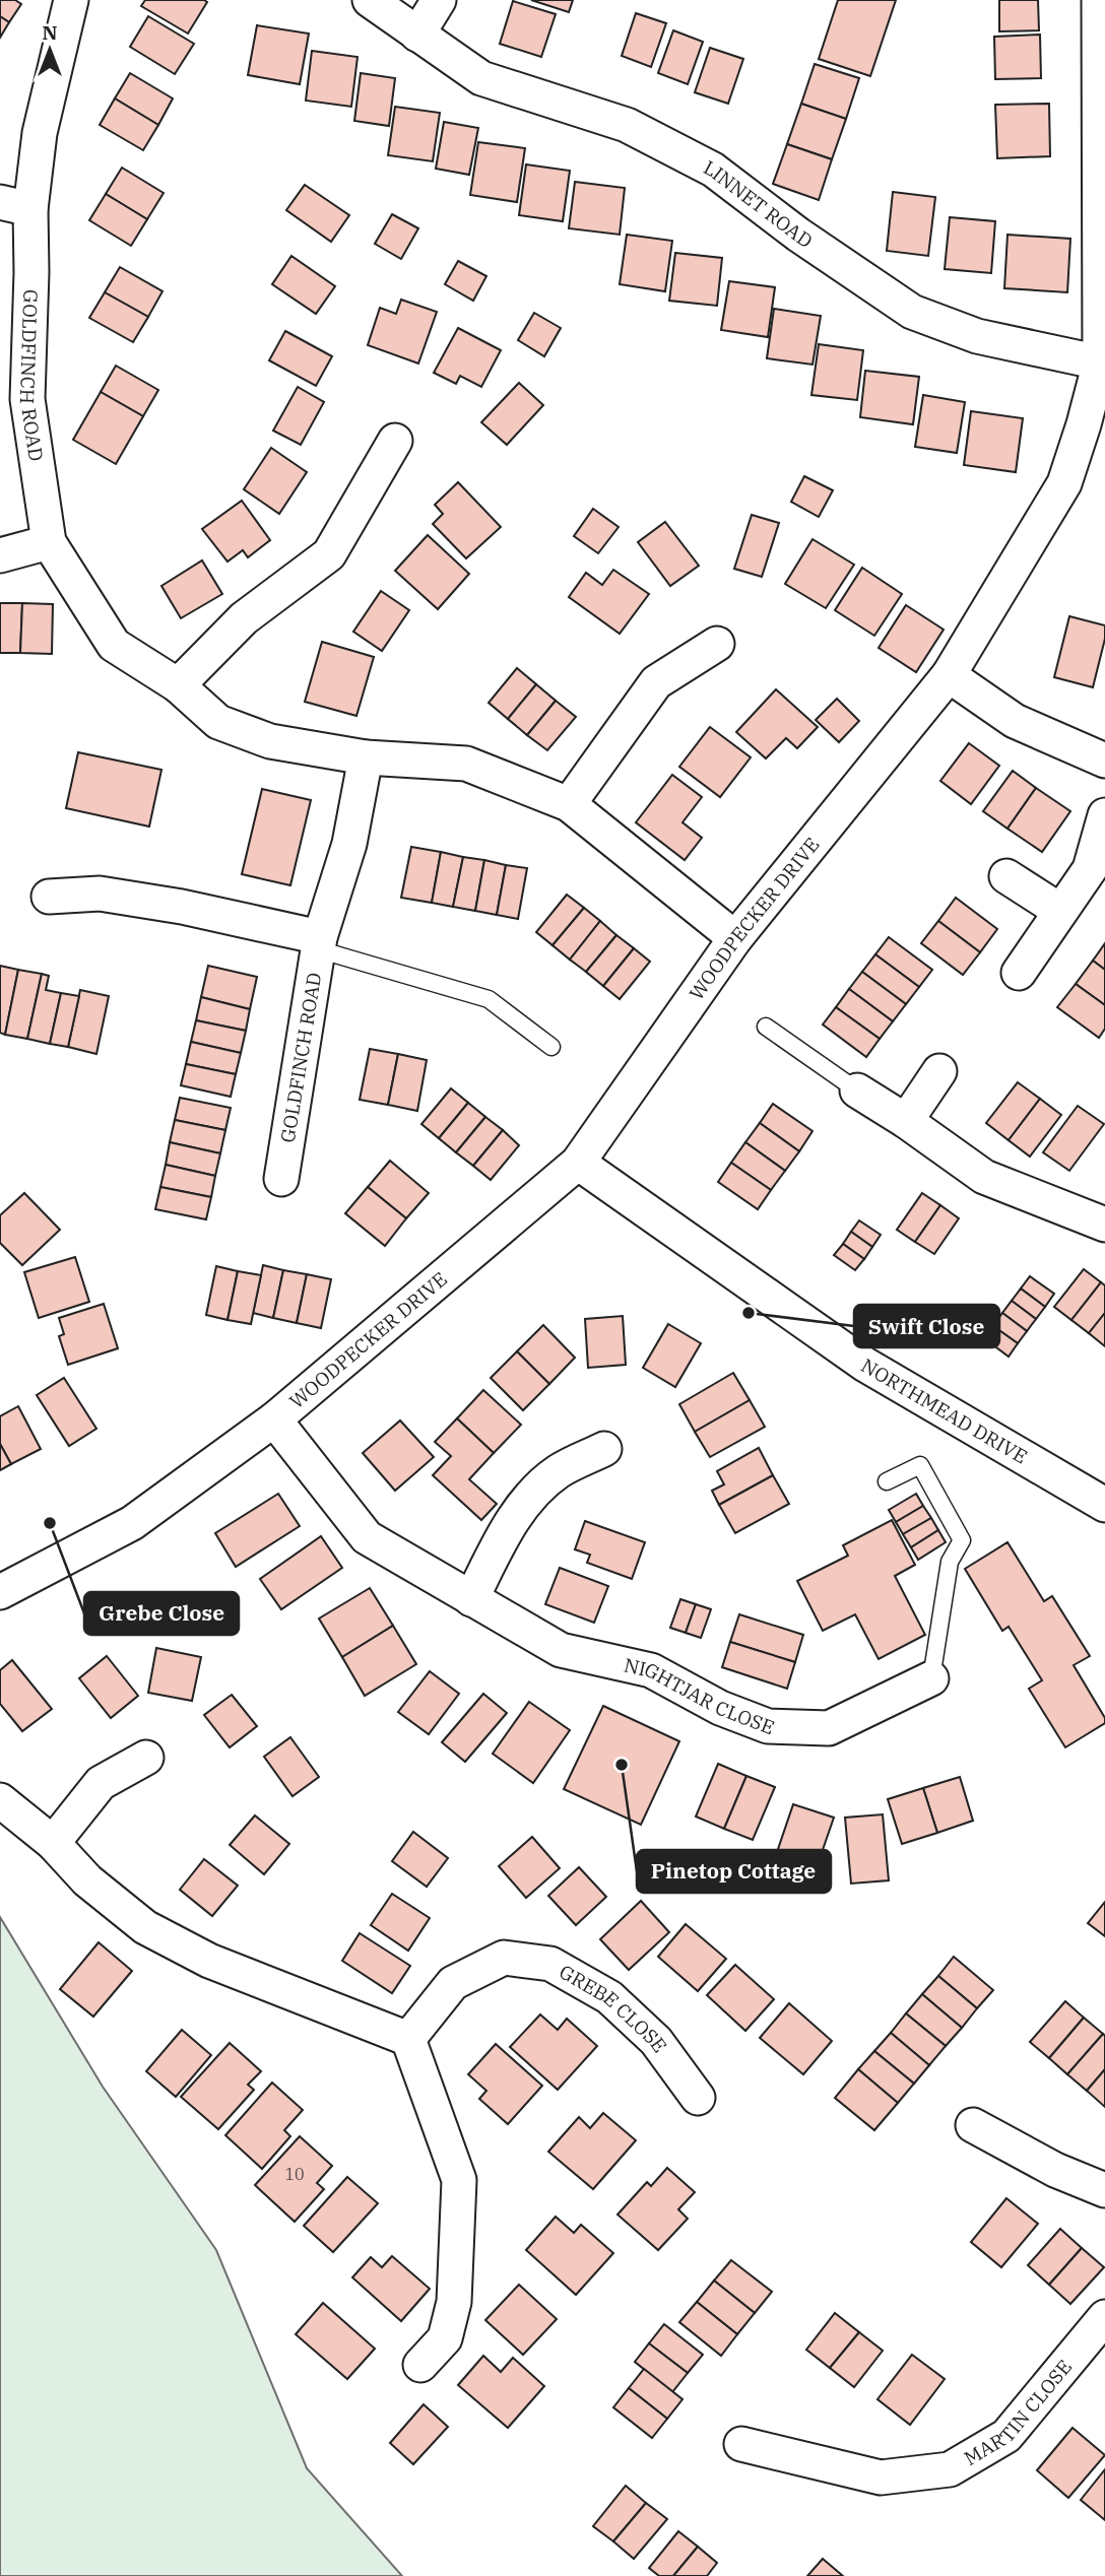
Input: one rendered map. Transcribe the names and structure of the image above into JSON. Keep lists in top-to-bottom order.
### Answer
{
  "streets": {
    "street": [
      "LINNET ROAD",
      "GOLDFINCH ROAD",
      "WOODPECKER DRIVE",
      "NORTHMEAD DRIVE",
      "NIGHTJAR CLOSE",
      "GREBE CLOSE",
      "MARTIN CLOSE"
    ]
  },
  "crossings": [
    ["LINNET ROAD", "WOODPECKER DRIVE"],
    ["GOLDFINCH ROAD", "WOODPECKER DRIVE"],
    ["WOODPECKER DRIVE", "NORTHMEAD DRIVE"],
    ["WOODPECKER DRIVE", "NIGHTJAR CLOSE"]
  ],
  "places": ["Swift Close", "Grebe Close", "Pinetop Cottage"],
  "house_numbers": ["10"],
  "north": "top"
}
